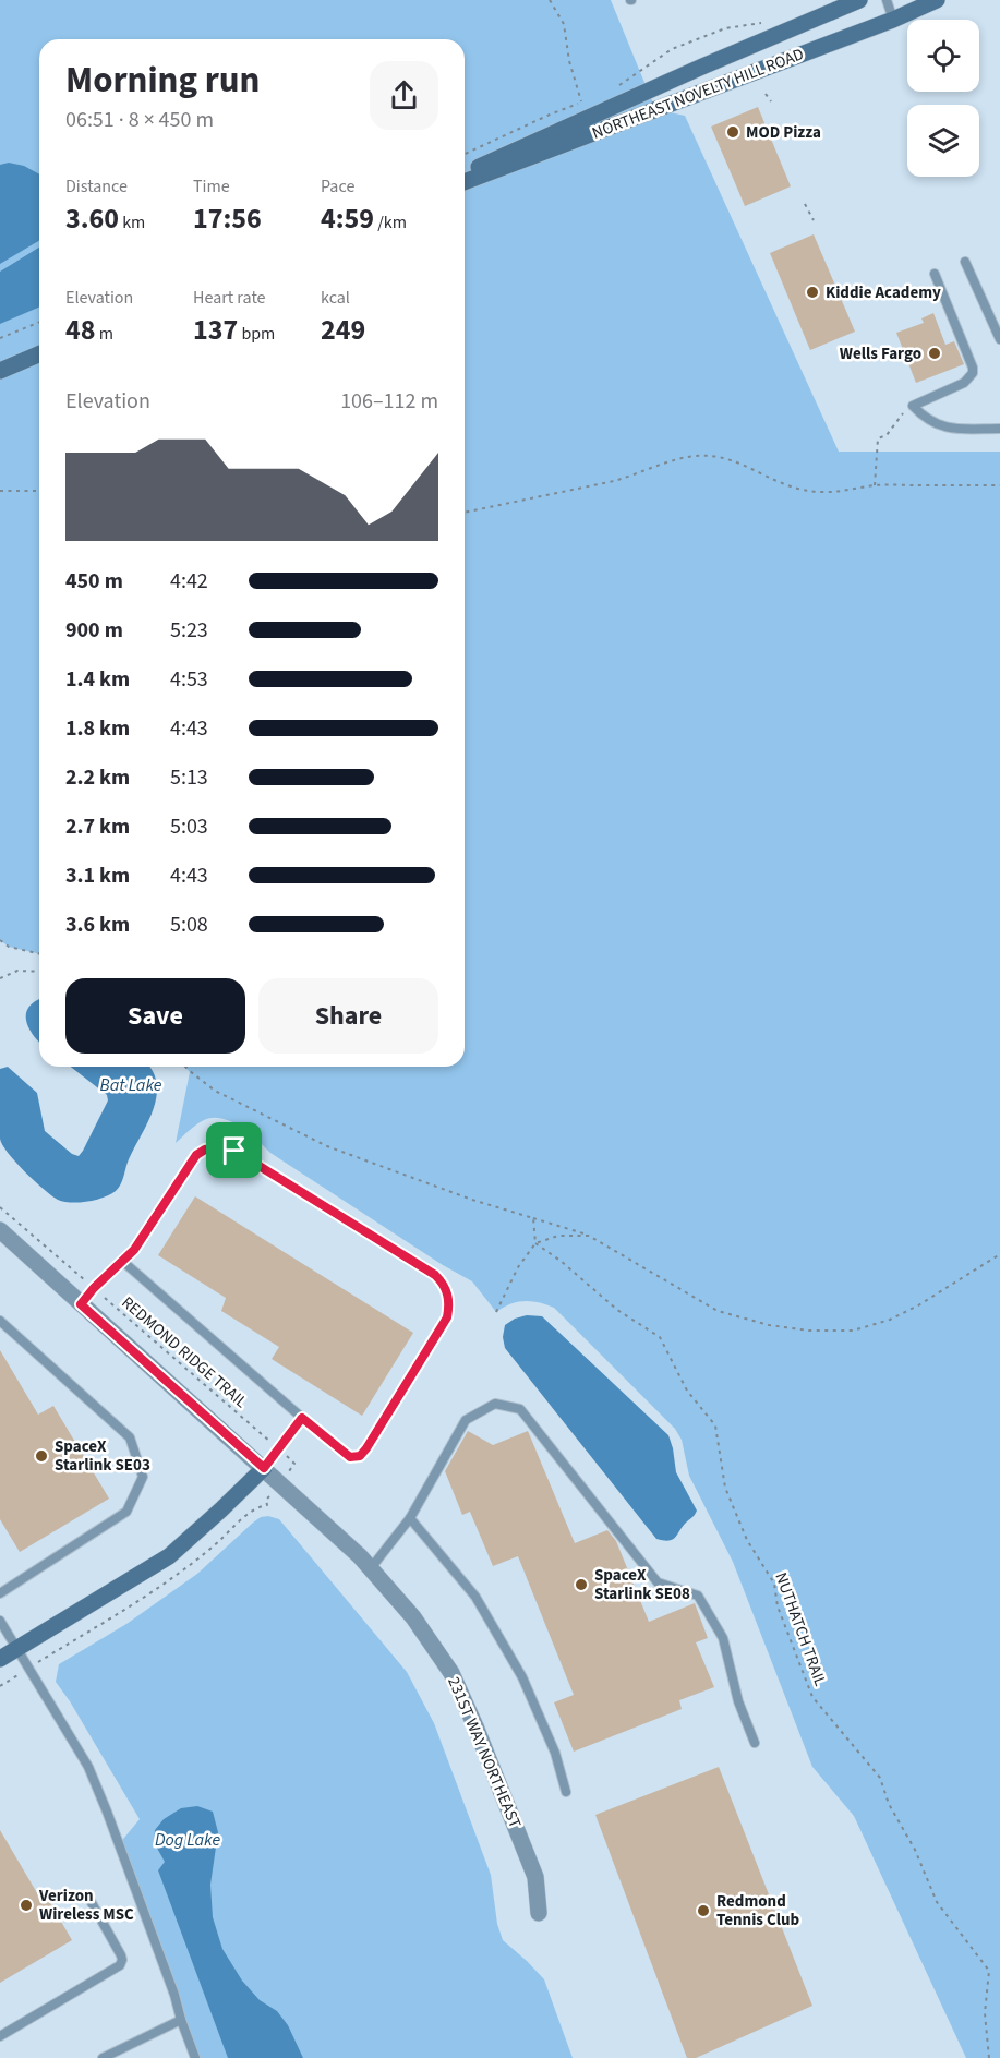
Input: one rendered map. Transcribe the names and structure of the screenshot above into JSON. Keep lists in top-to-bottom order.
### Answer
{
  "streets": {
    "main road": ["NORTHEAST NOVELTY HILL ROAD"],
    "street": ["231ST WAY NORTHEAST"],
    "path": ["REDMOND RIDGE TRAIL", "NUTHATCH TRAIL"]
  },
  "water": ["Bat Lake", "Dog Lake"],
  "places": [
    "MOD Pizza",
    "Kiddie Academy",
    "Wells Fargo",
    "SpaceX Starlink SE03",
    "SpaceX Starlink SE08",
    "Verizon Wireless MSC",
    "Redmond Tennis Club"
  ],
  "page": {
    "heading": ["Morning run", "06:51 · 8 × 450 m"],
    "stats": [
      ["Distance", "3.60 km"],
      ["Time", "17:56"],
      ["Pace", "4:59 /km"],
      ["Elevation", "48 m"],
      ["Heart rate", "137 bpm"],
      ["kcal", "249"]
    ],
    "chart": ["Elevation", "106–112 m"],
    "list": [
      {
        "name": "450 m",
        "note": "4:42"
      },
      {
        "name": "900 m",
        "note": "5:23"
      },
      {
        "name": "1.4 km",
        "note": "4:53"
      },
      {
        "name": "1.8 km",
        "note": "4:43"
      },
      {
        "name": "2.2 km",
        "note": "5:13"
      },
      {
        "name": "2.7 km",
        "note": "5:03"
      },
      {
        "name": "3.1 km",
        "note": "4:43"
      },
      {
        "name": "3.6 km",
        "note": "5:08"
      }
    ],
    "buttons": ["Save", "Share"]
  }
}
